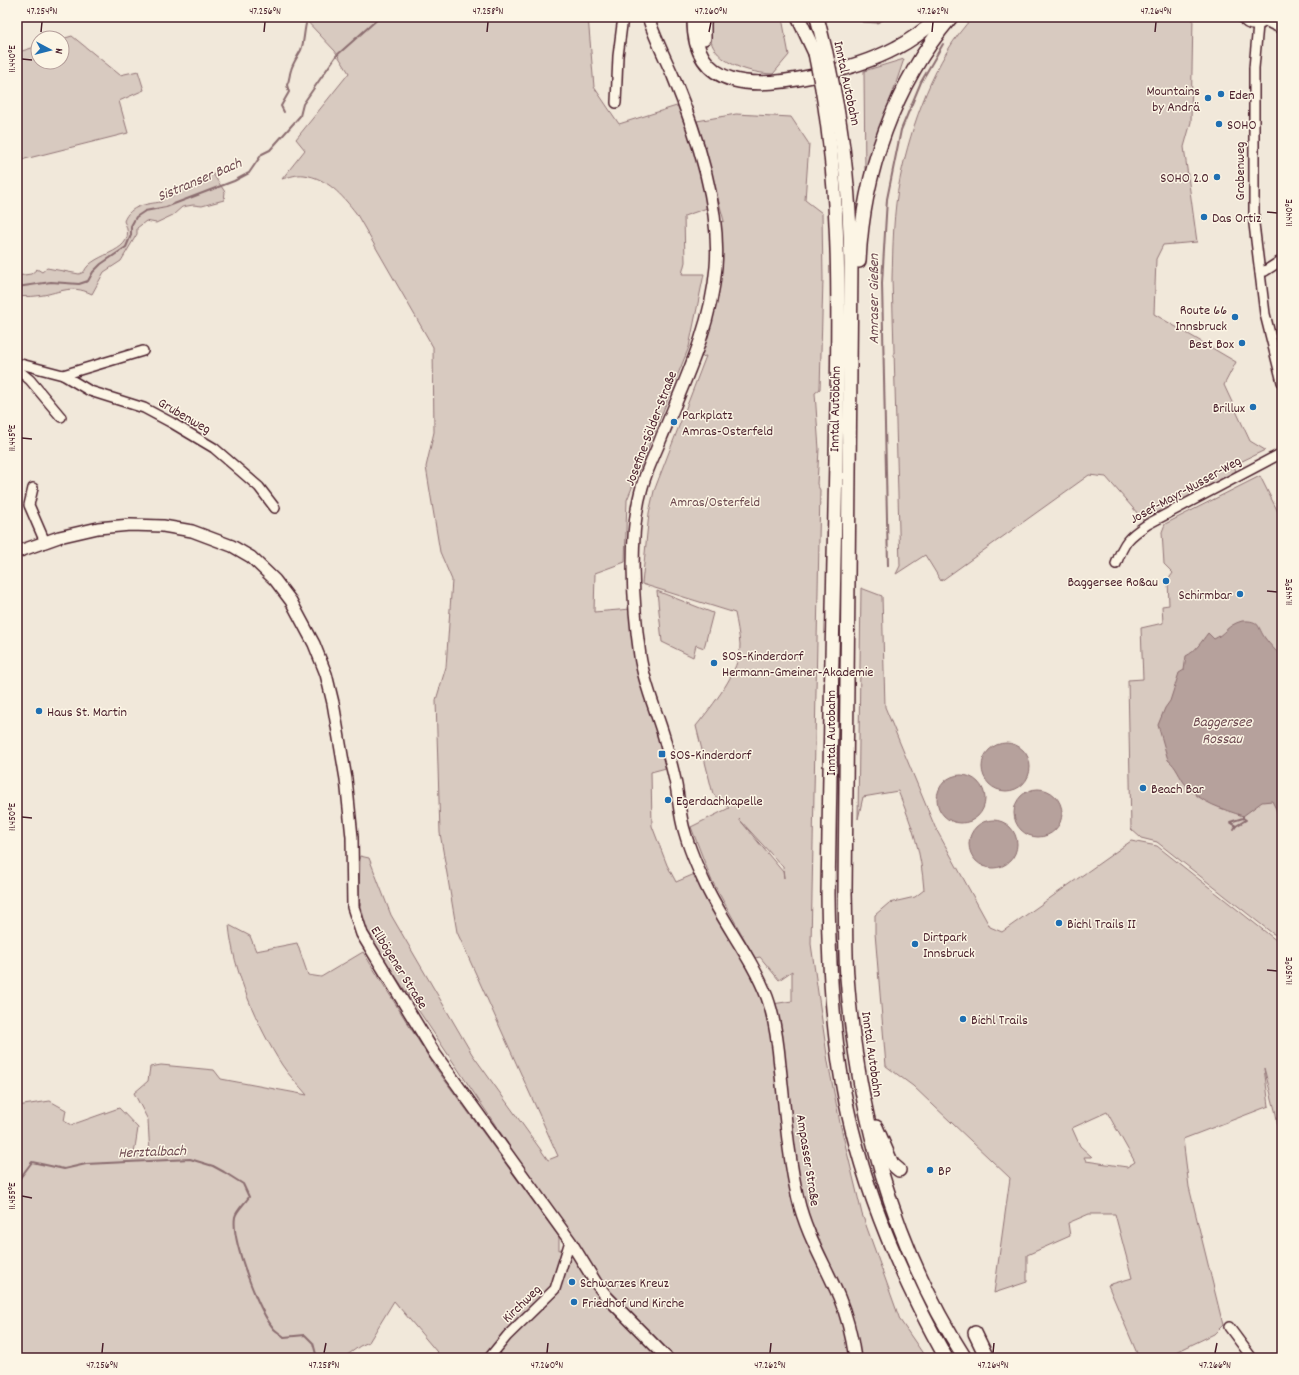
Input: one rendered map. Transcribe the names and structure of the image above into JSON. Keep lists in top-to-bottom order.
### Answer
{
  "streets": {
    "highway": ["Inntal Autobahn"],
    "main road": ["Josefine-Sölder-Straße", "Ellbögener Straße", "Ampasser Straße"],
    "street": [
      "Grabenweg",
      "Grubenweg",
      "Josef-Mayr-Nusser-Weg",
      "Kirchweg"
    ]
  },
  "crossings": [
    ["Josefine-Sölder-Straße", "Ampasser Straße"],
    ["Ellbögener Straße", "Kirchweg"]
  ],
  "water": [
    "Sistranser Bach",
    "Amraser Gießen",
    "Baggersee Rossau",
    "Herztalbach"
  ],
  "parks": ["Amras/Osterfeld"],
  "places": {
    "other": [
      "Eden",
      "Mountains by Andrä",
      "SOHO",
      "SOHO 2.0",
      "Das Ortiz",
      "Route 66 Innsbruck",
      "Best Box",
      "Brillux",
      "Parkplatz Amras-Osterfeld",
      "Baggersee Roßau",
      "Schirmbar",
      "SOS-Kinderdorf Hermann-Gmeiner-Akademie",
      "Haus St. Martin",
      "Beach Bar",
      "Egerdachkapelle",
      "Bichl Trails II",
      "Dirtpark Innsbruck",
      "Bichl Trails",
      "BP",
      "Schwarzes Kreuz",
      "Friedhof und Kirche"
    ],
    "transit": ["SOS-Kinderdorf"]
  },
  "north": "right",
  "coordinates": [
    "47.254°N",
    "47.256°N",
    "47.258°N",
    "47.260°N",
    "47.262°N",
    "47.264°N",
    "11.440°E",
    "11.445°E",
    "11.450°E",
    "11.455°E",
    "47.266°N"
  ]
}
